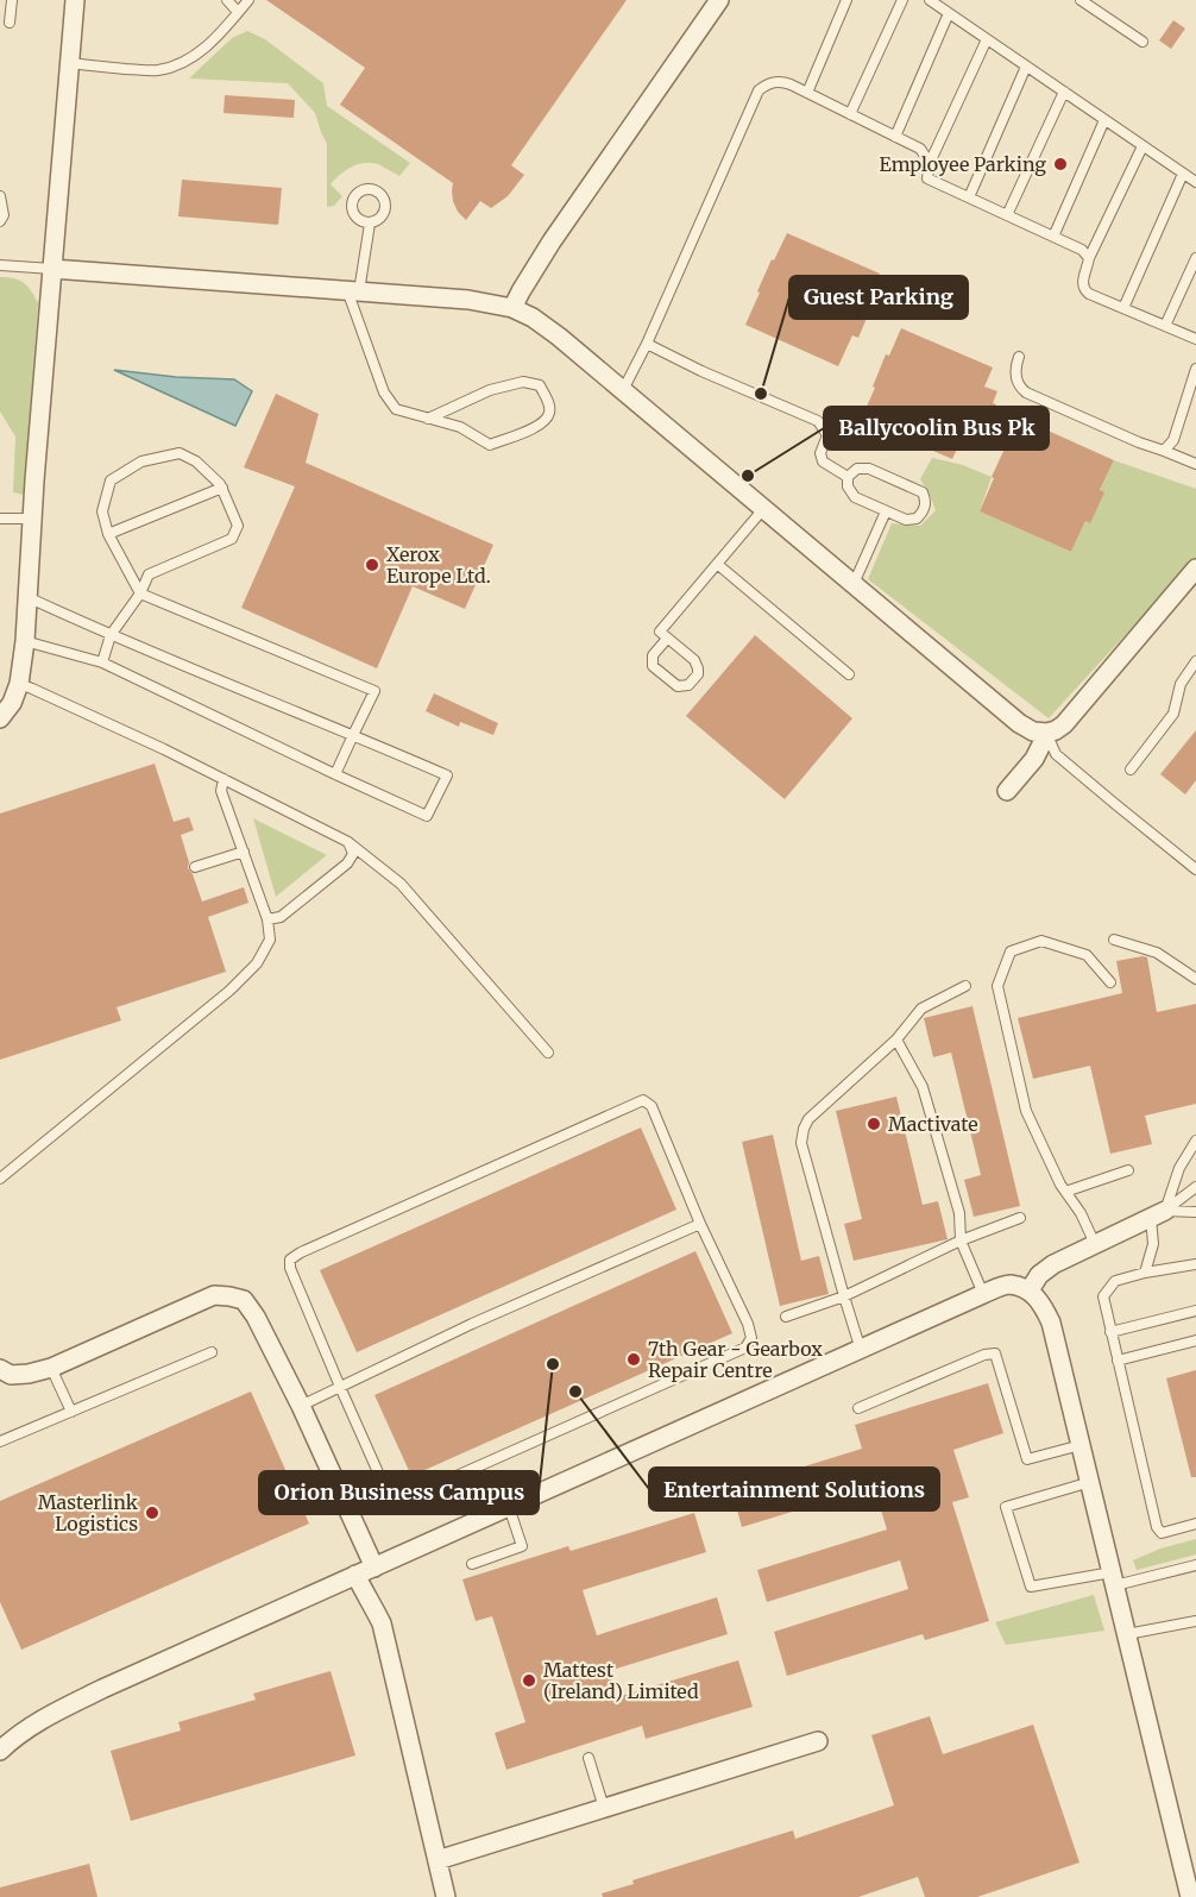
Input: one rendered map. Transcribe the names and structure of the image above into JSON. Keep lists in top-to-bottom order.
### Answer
{
  "places": [
    "Employee Parking",
    "Guest Parking",
    "Ballycoolin Bus Pk",
    "Xerox Europe Ltd.",
    "Mactivate",
    "7th Gear - Gearbox Repair Centre",
    "Orion Business Campus",
    "Entertainment Solutions",
    "Masterlink Logistics",
    "Mattest (Ireland) Limited"
  ]
}
